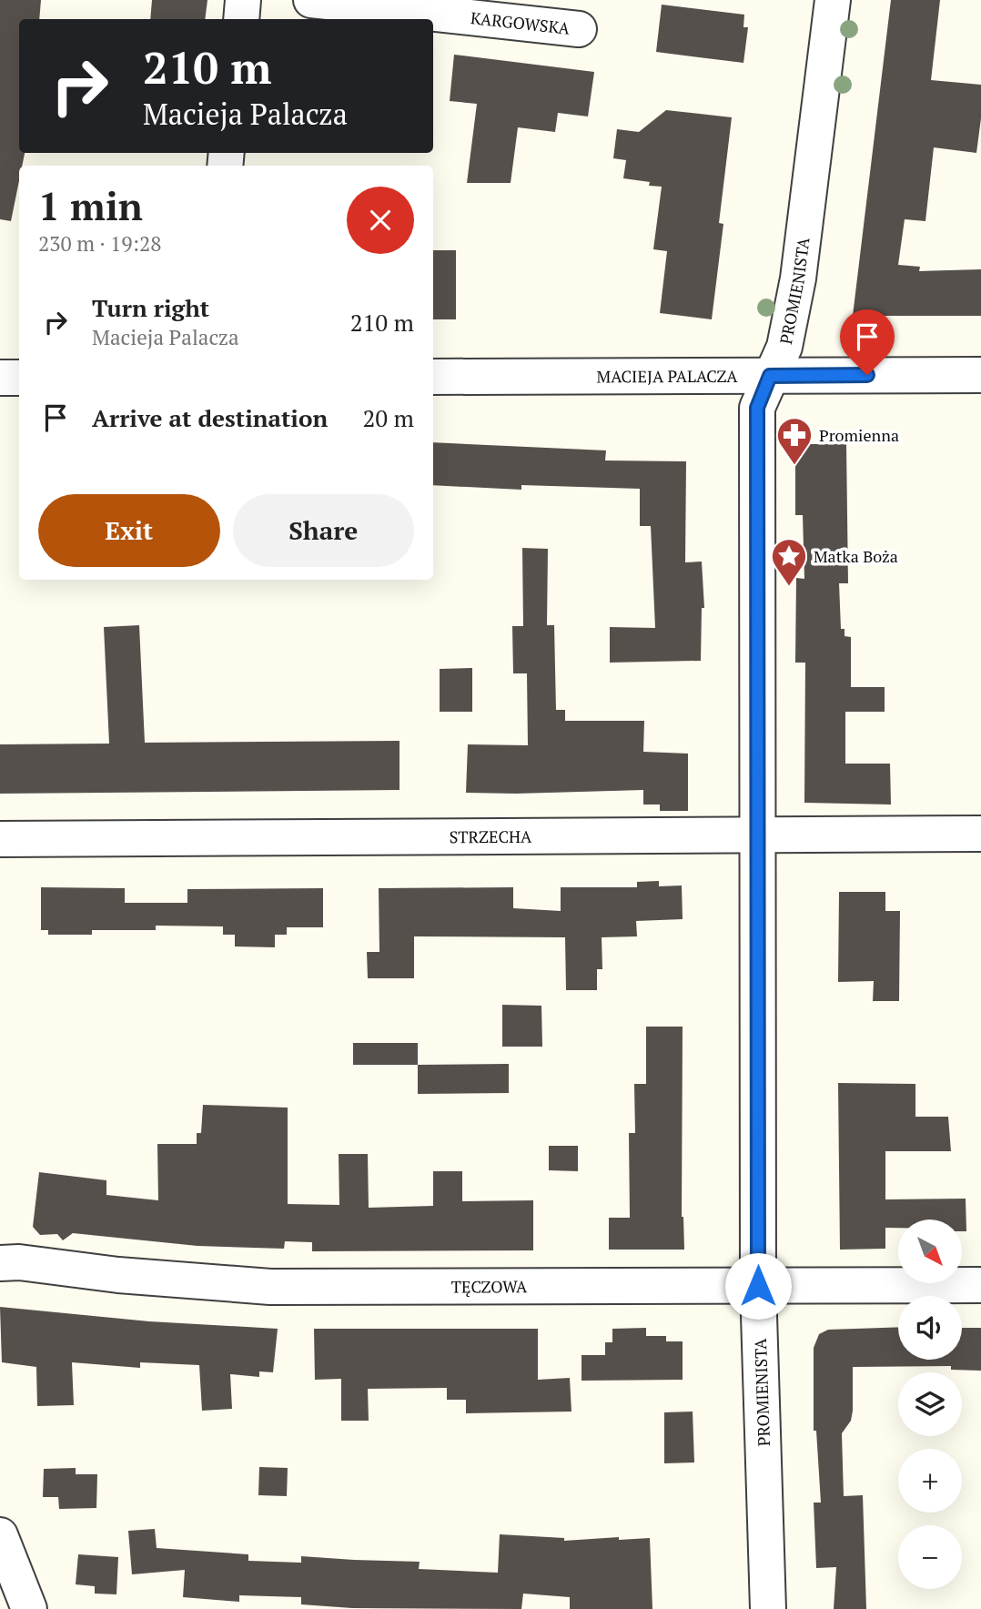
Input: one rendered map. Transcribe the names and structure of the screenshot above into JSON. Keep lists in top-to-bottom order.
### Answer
{
  "streets": {
    "street": [
      "KARGOWSKA",
      "PROMIENISTA",
      "MACIEJA PALACZA",
      "STRZECHA",
      "TĘCZOWA"
    ]
  },
  "crossings": [
    ["PROMIENISTA", "MACIEJA PALACZA"],
    ["PROMIENISTA", "STRZECHA"],
    ["PROMIENISTA", "TĘCZOWA"]
  ],
  "places": {
    "pharmacy": ["Promienna"],
    "place": ["Matka Boża"]
  },
  "north": "bottom right",
  "page": {
    "turn": ["210 m", "Macieja Palacza"],
    "heading": ["1 min", "230 m · 19:28"],
    "list": [
      {
        "name": "Turn right",
        "note": "Macieja Palacza",
        "value": "210 m"
      },
      {
        "name": "Arrive at destination",
        "value": "20 m"
      }
    ],
    "buttons": ["Exit", "Share"],
    "map_buttons": ["+", "−"]
  }
}
